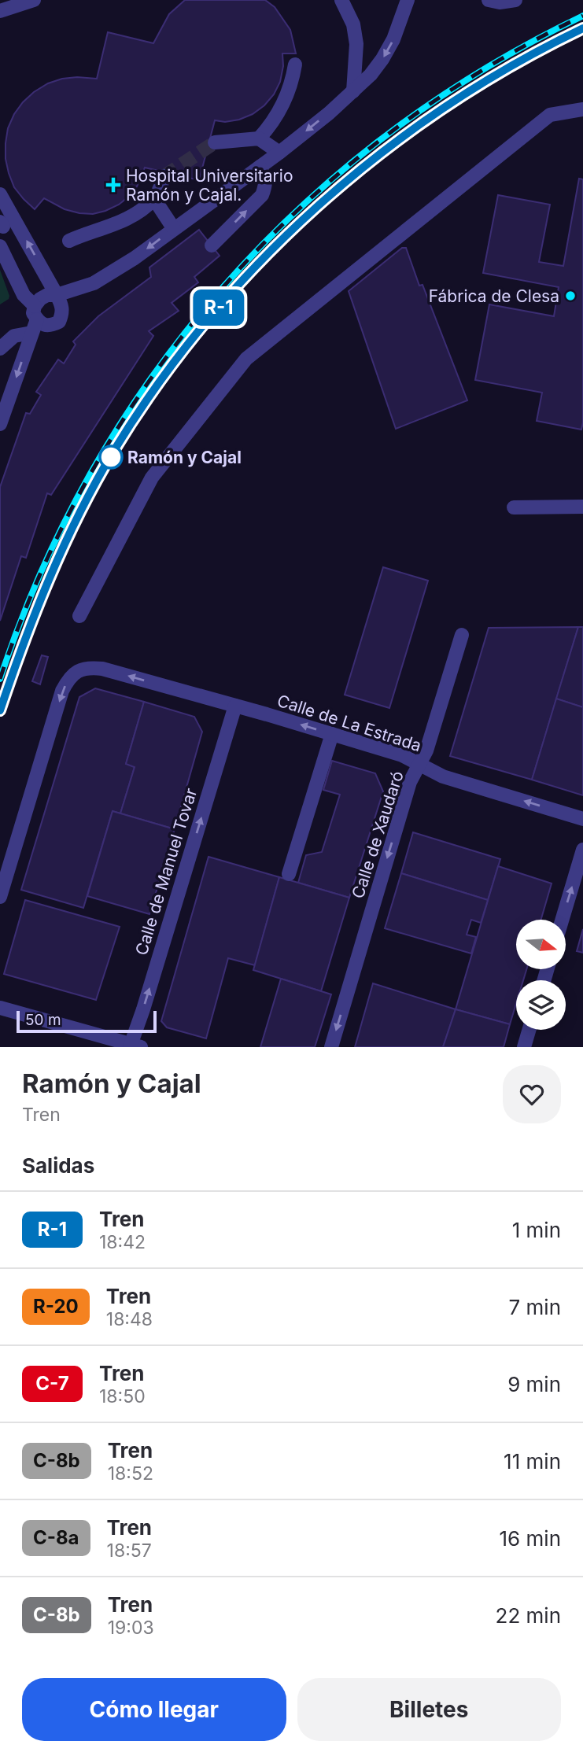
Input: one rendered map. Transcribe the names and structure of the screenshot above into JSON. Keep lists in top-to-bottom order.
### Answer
{
  "streets": {
    "street": ["Calle de La Estrada", "Calle de Xaudaró", "Calle de Manuel Tovar"]
  },
  "crossings": [
    ["Calle de La Estrada", "Calle de Xaudaró"],
    ["Calle de La Estrada", "Calle de Manuel Tovar"]
  ],
  "places": {
    "health": ["Hospital Universitario Ramón y Cajal."],
    "other": ["Fábrica de Clesa", "Ramón y Cajal"]
  },
  "scale_bar": "50 m",
  "north": "right",
  "page": {
    "on_map": "R-1",
    "scale": "50 m",
    "heading": [
      ["Ramón y Cajal", "Tren"],
      "Salidas"
    ],
    "list": [
      {
        "mark": "R-1",
        "name": "Tren",
        "note": "18:42",
        "value": "1 min"
      },
      {
        "mark": "R-20",
        "name": "Tren",
        "note": "18:48",
        "value": "7 min"
      },
      {
        "mark": "C-7",
        "name": "Tren",
        "note": "18:50",
        "value": "9 min"
      },
      {
        "mark": "C-8b",
        "name": "Tren",
        "note": "18:52",
        "value": "11 min"
      },
      {
        "mark": "C-8a",
        "name": "Tren",
        "note": "18:57",
        "value": "16 min"
      },
      {
        "mark": "C-8b",
        "name": "Tren",
        "note": "19:03",
        "value": "22 min"
      }
    ],
    "buttons": ["Cómo llegar", "Billetes"]
  }
}
